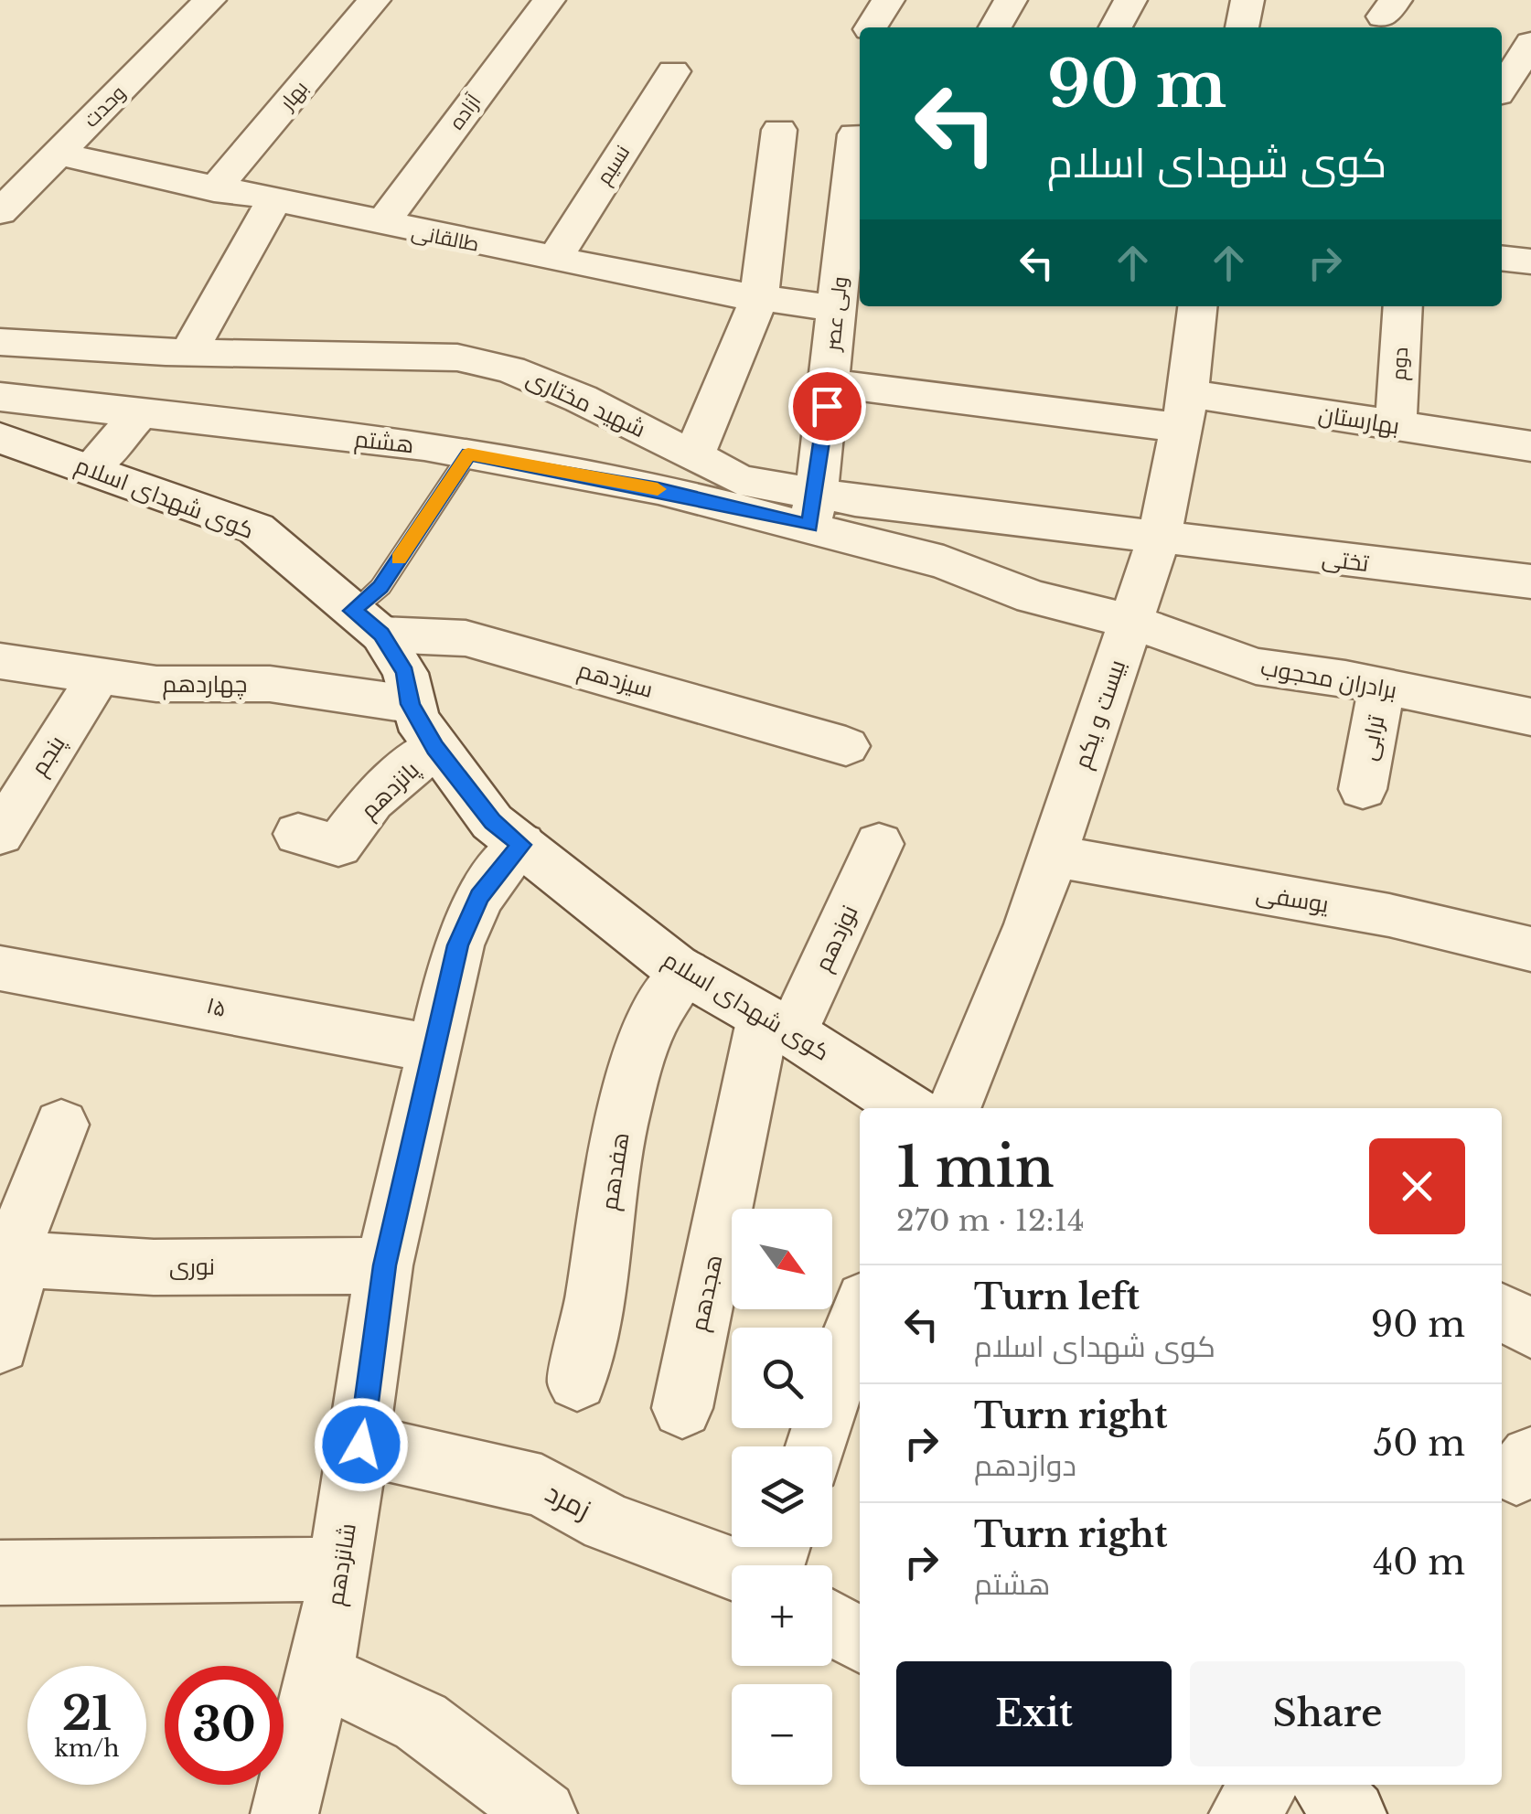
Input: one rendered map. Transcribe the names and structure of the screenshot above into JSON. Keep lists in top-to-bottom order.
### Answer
{
  "streets": {
    "street": [
      "بهار",
      "وحدت",
      "آزاده",
      "نسیم",
      "طالقانی",
      "ولی عصر",
      "دوم",
      "شهید مختاری",
      "بهارستان",
      "هشتم",
      "کوی شهدای اسلام",
      "تختی",
      "برادران محجوب",
      "سیزدهم",
      "چهاردهم",
      "بیست و یکم",
      "ترابی",
      "پنجم",
      "پانزدهم",
      "یوسفی",
      "نوزدهم",
      "۱۵",
      "هفدهم",
      "نوری",
      "هجدهم",
      "زمرد",
      "شانزدهم"
    ]
  },
  "crossings": [
    ["بهار", "طالقانی"],
    ["وحدت", "طالقانی"],
    ["آزاده", "طالقانی"],
    ["نسیم", "طالقانی"],
    ["طالقانی", "ولی عصر"],
    ["ولی عصر", "شهید مختاری"],
    ["ولی عصر", "بهارستان"],
    ["ولی عصر", "هشتم"],
    ["دوم", "بهارستان"],
    ["شهید مختاری", "هشتم"],
    ["شهید مختاری", "تختی"],
    ["شهید مختاری", "بیست و یکم"],
    ["بهارستان", "بیست و یکم"],
    ["هشتم", "برادران محجوب"],
    ["هشتم", "بیست و یکم"],
    ["کوی شهدای اسلام", "سیزدهم"],
    ["کوی شهدای اسلام", "چهاردهم"],
    ["کوی شهدای اسلام", "پانزدهم"],
    ["کوی شهدای اسلام", "نوزدهم"],
    ["کوی شهدای اسلام", "هفدهم"],
    ["کوی شهدای اسلام", "هجدهم"],
    ["کوی شهدای اسلام", "شانزدهم"],
    ["تختی", "بیست و یکم"],
    ["برادران محجوب", "بیست و یکم"],
    ["برادران محجوب", "ترابی"],
    ["چهاردهم", "پنجم"],
    ["بیست و یکم", "یوسفی"],
    ["نوزدهم", "هجدهم"],
    ["۱۵", "شانزدهم"],
    ["نوری", "شانزدهم"],
    ["زمرد", "شانزدهم"]
  ],
  "north": "bottom right",
  "page": {
    "turn": ["90 m", "کوی شهدای اسلام"],
    "heading": ["1 min", "270 m · 12:14"],
    "map_buttons": ["+", "−"],
    "list": [
      {
        "name": "Turn left",
        "note": "کوی شهدای اسلام",
        "value": "90 m"
      },
      {
        "name": "Turn right",
        "note": "دوازدهم",
        "value": "50 m"
      },
      {
        "name": "Turn right",
        "note": "هشتم",
        "value": "40 m"
      }
    ],
    "buttons": ["Exit", "Share"],
    "speed": "21 km/h",
    "limit": "30"
  }
}
